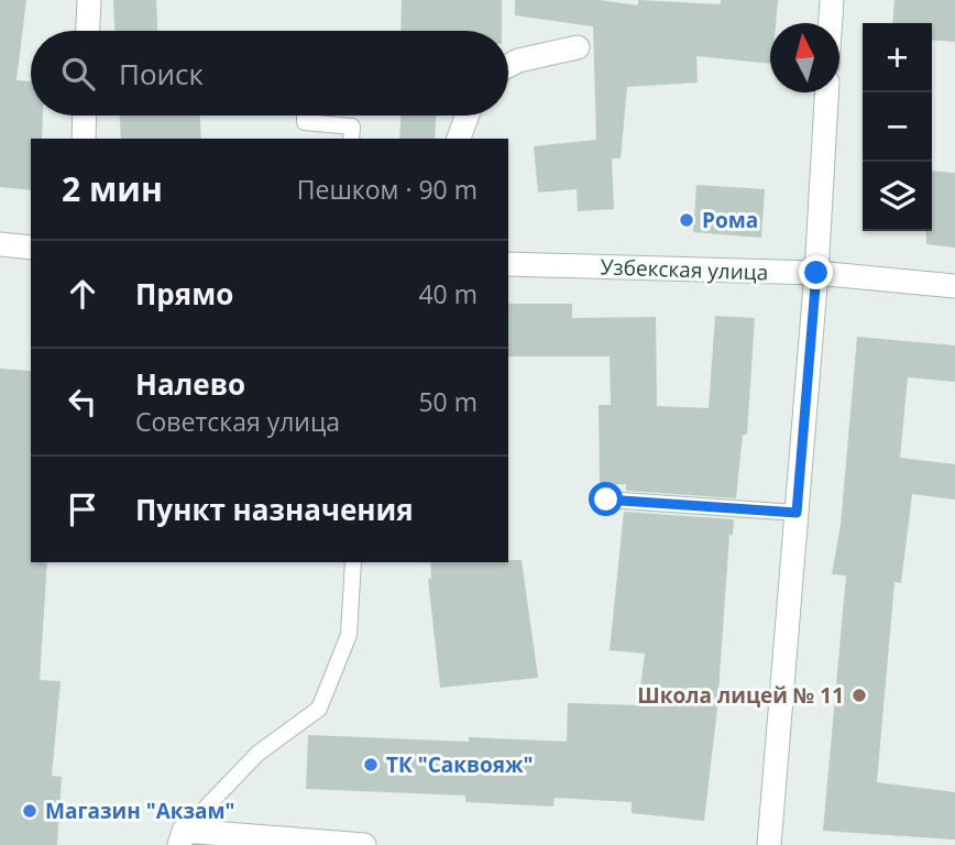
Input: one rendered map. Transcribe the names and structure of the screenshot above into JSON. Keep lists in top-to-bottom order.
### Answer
{
  "streets": {
    "street": ["Узбекская улица"]
  },
  "places": [
    "Рома",
    "Школа лицей № 11",
    "ТК \"Саквояж\"",
    "Магазин \"Акзам\""
  ],
  "north": "top",
  "page": {
    "map_buttons": ["+", "−"],
    "search": "Поиск",
    "heading": ["2 мин", "Пешком · 90 m"],
    "list": [
      ["Прямо", "40 m"],
      ["Налево", "Советская улица", "50 m"],
      "Пункт назначения"
    ]
  }
}
